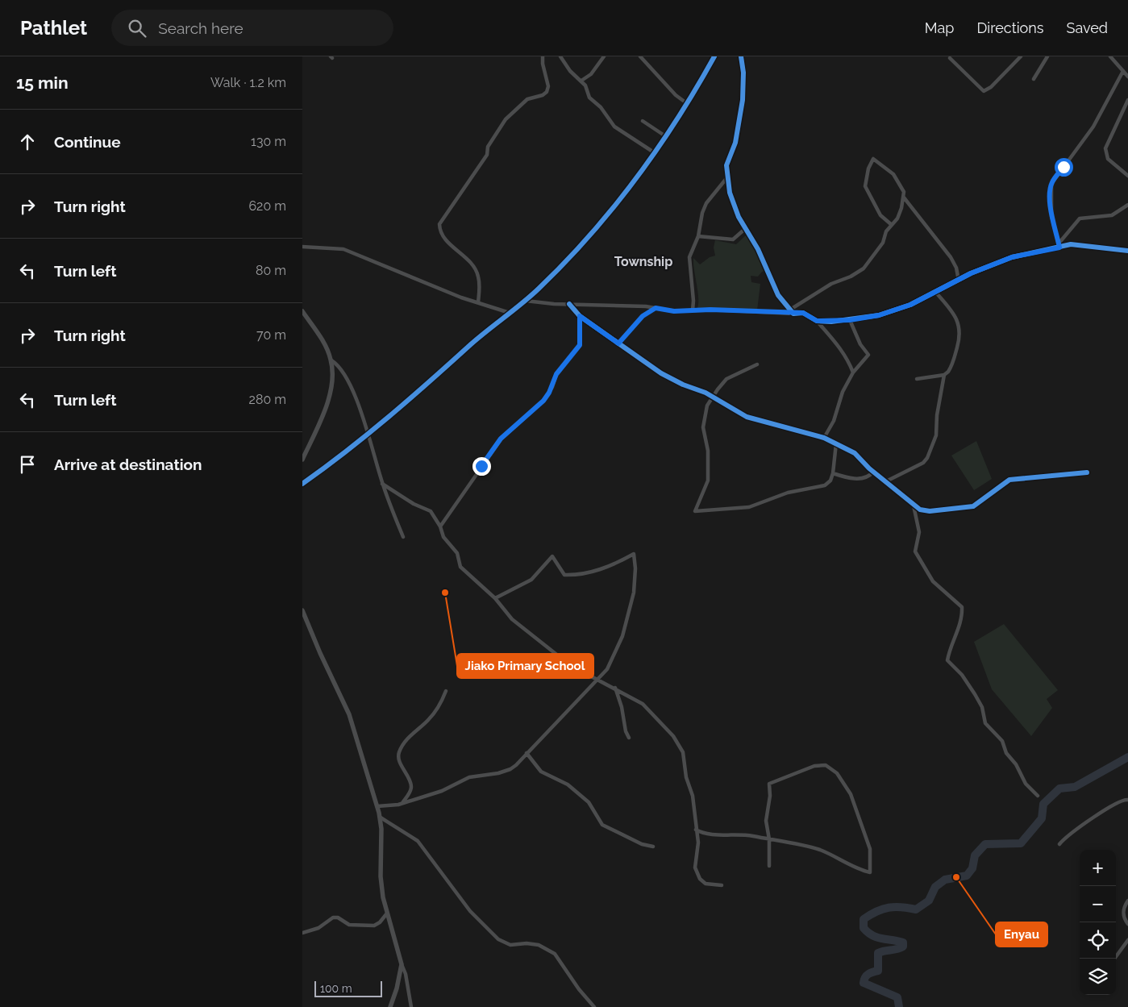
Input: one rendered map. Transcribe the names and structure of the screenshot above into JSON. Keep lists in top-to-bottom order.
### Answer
{
  "districts": ["Township"],
  "places": ["Jiako Primary School", "Enyau"],
  "scale_bar": "100 m",
  "page": {
    "header": "Pathlet",
    "search": "Search here",
    "nav": ["Map", "Directions", "Saved"],
    "heading": ["15 min", "Walk · 1.2 km"],
    "list": [
      ["Continue", "130 m"],
      ["Turn right", "620 m"],
      ["Turn left", "80 m"],
      ["Turn right", "70 m"],
      ["Turn left", "280 m"],
      "Arrive at destination"
    ],
    "map_buttons": ["+", "−"],
    "scale": "100 m"
  }
}
